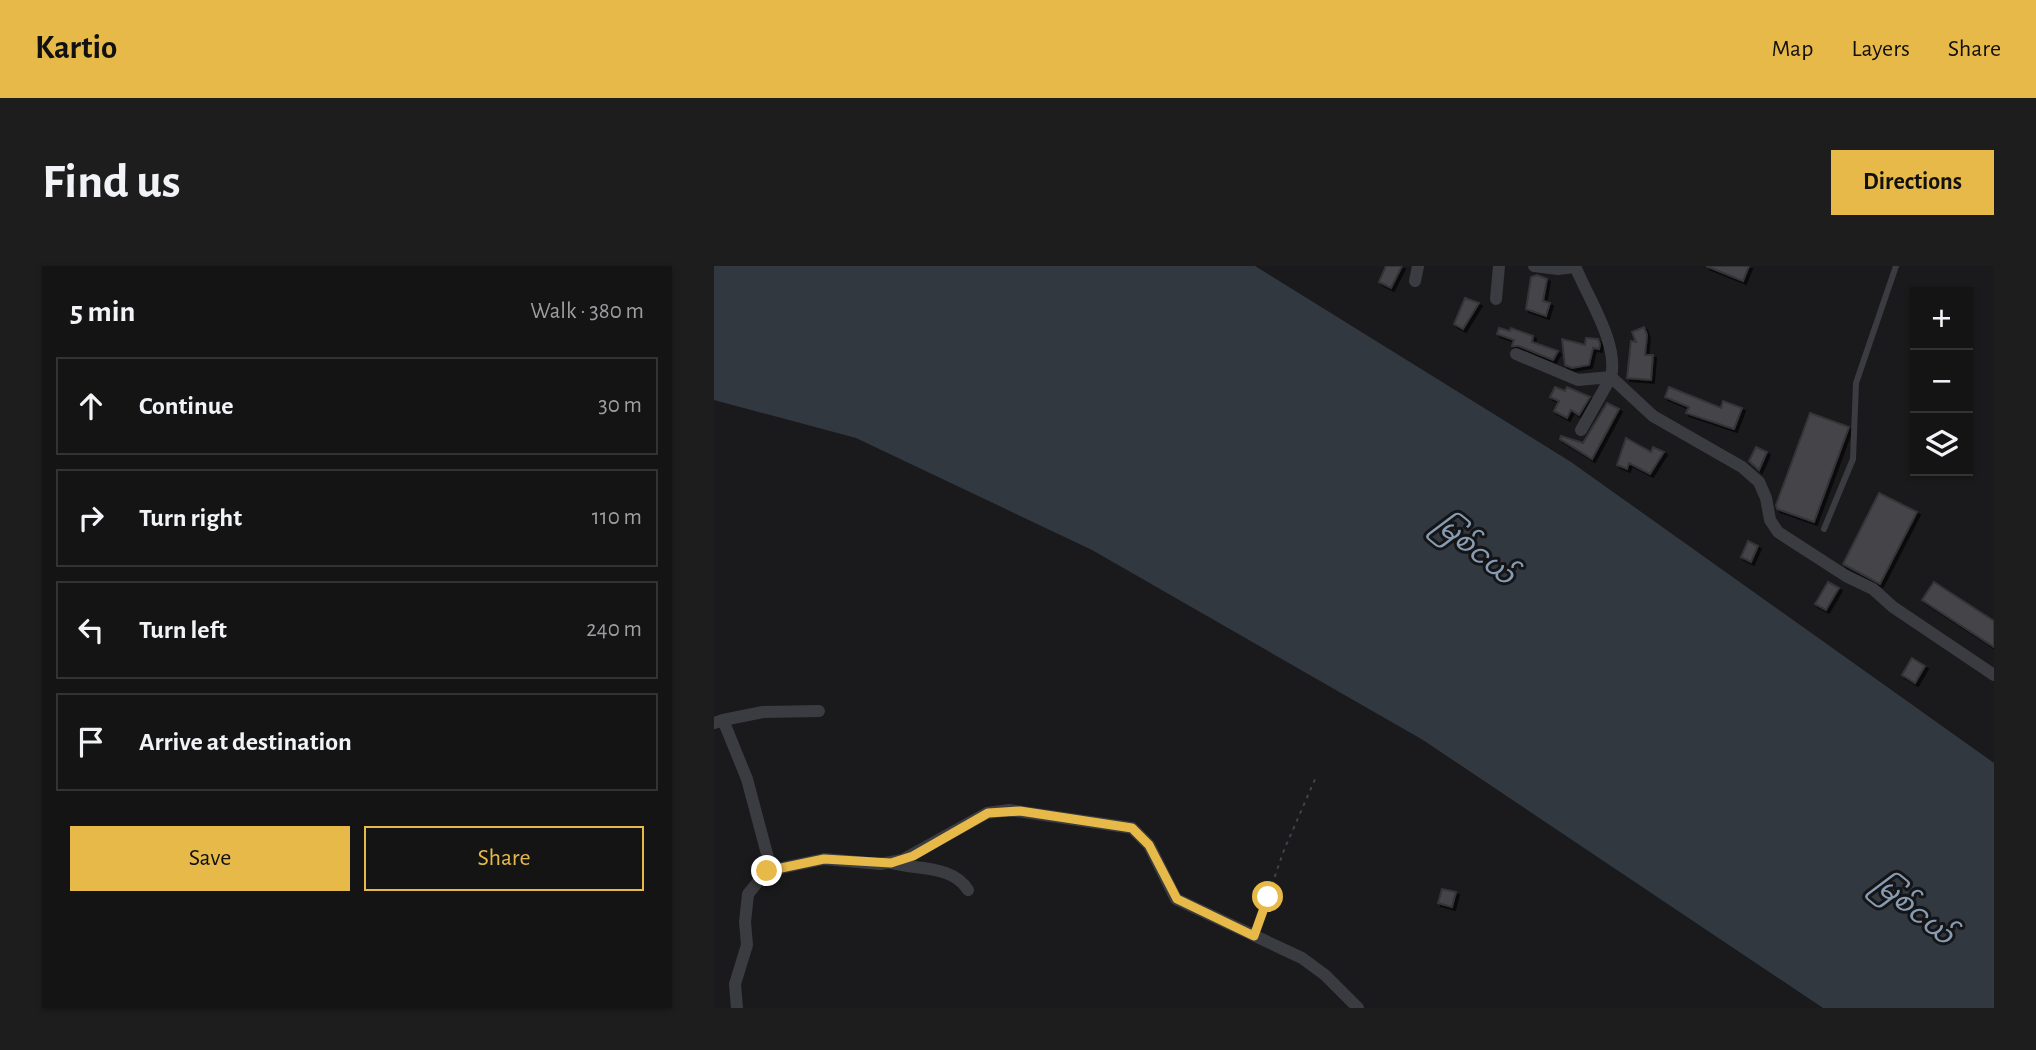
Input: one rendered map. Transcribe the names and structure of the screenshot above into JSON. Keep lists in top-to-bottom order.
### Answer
{
  "water": ["မြစ်ငယ်"],
  "page": {
    "header": "Kartio",
    "nav": ["Map", "Layers", "Share"],
    "buttons": [
      "Directions",
      ["Save", "Share"]
    ],
    "title": "Find us",
    "heading": ["5 min", "Walk · 380 m"],
    "map_buttons": ["+", "−"],
    "list": [
      ["Continue", "30 m"],
      ["Turn right", "110 m"],
      ["Turn left", "240 m"],
      "Arrive at destination"
    ]
  }
}
